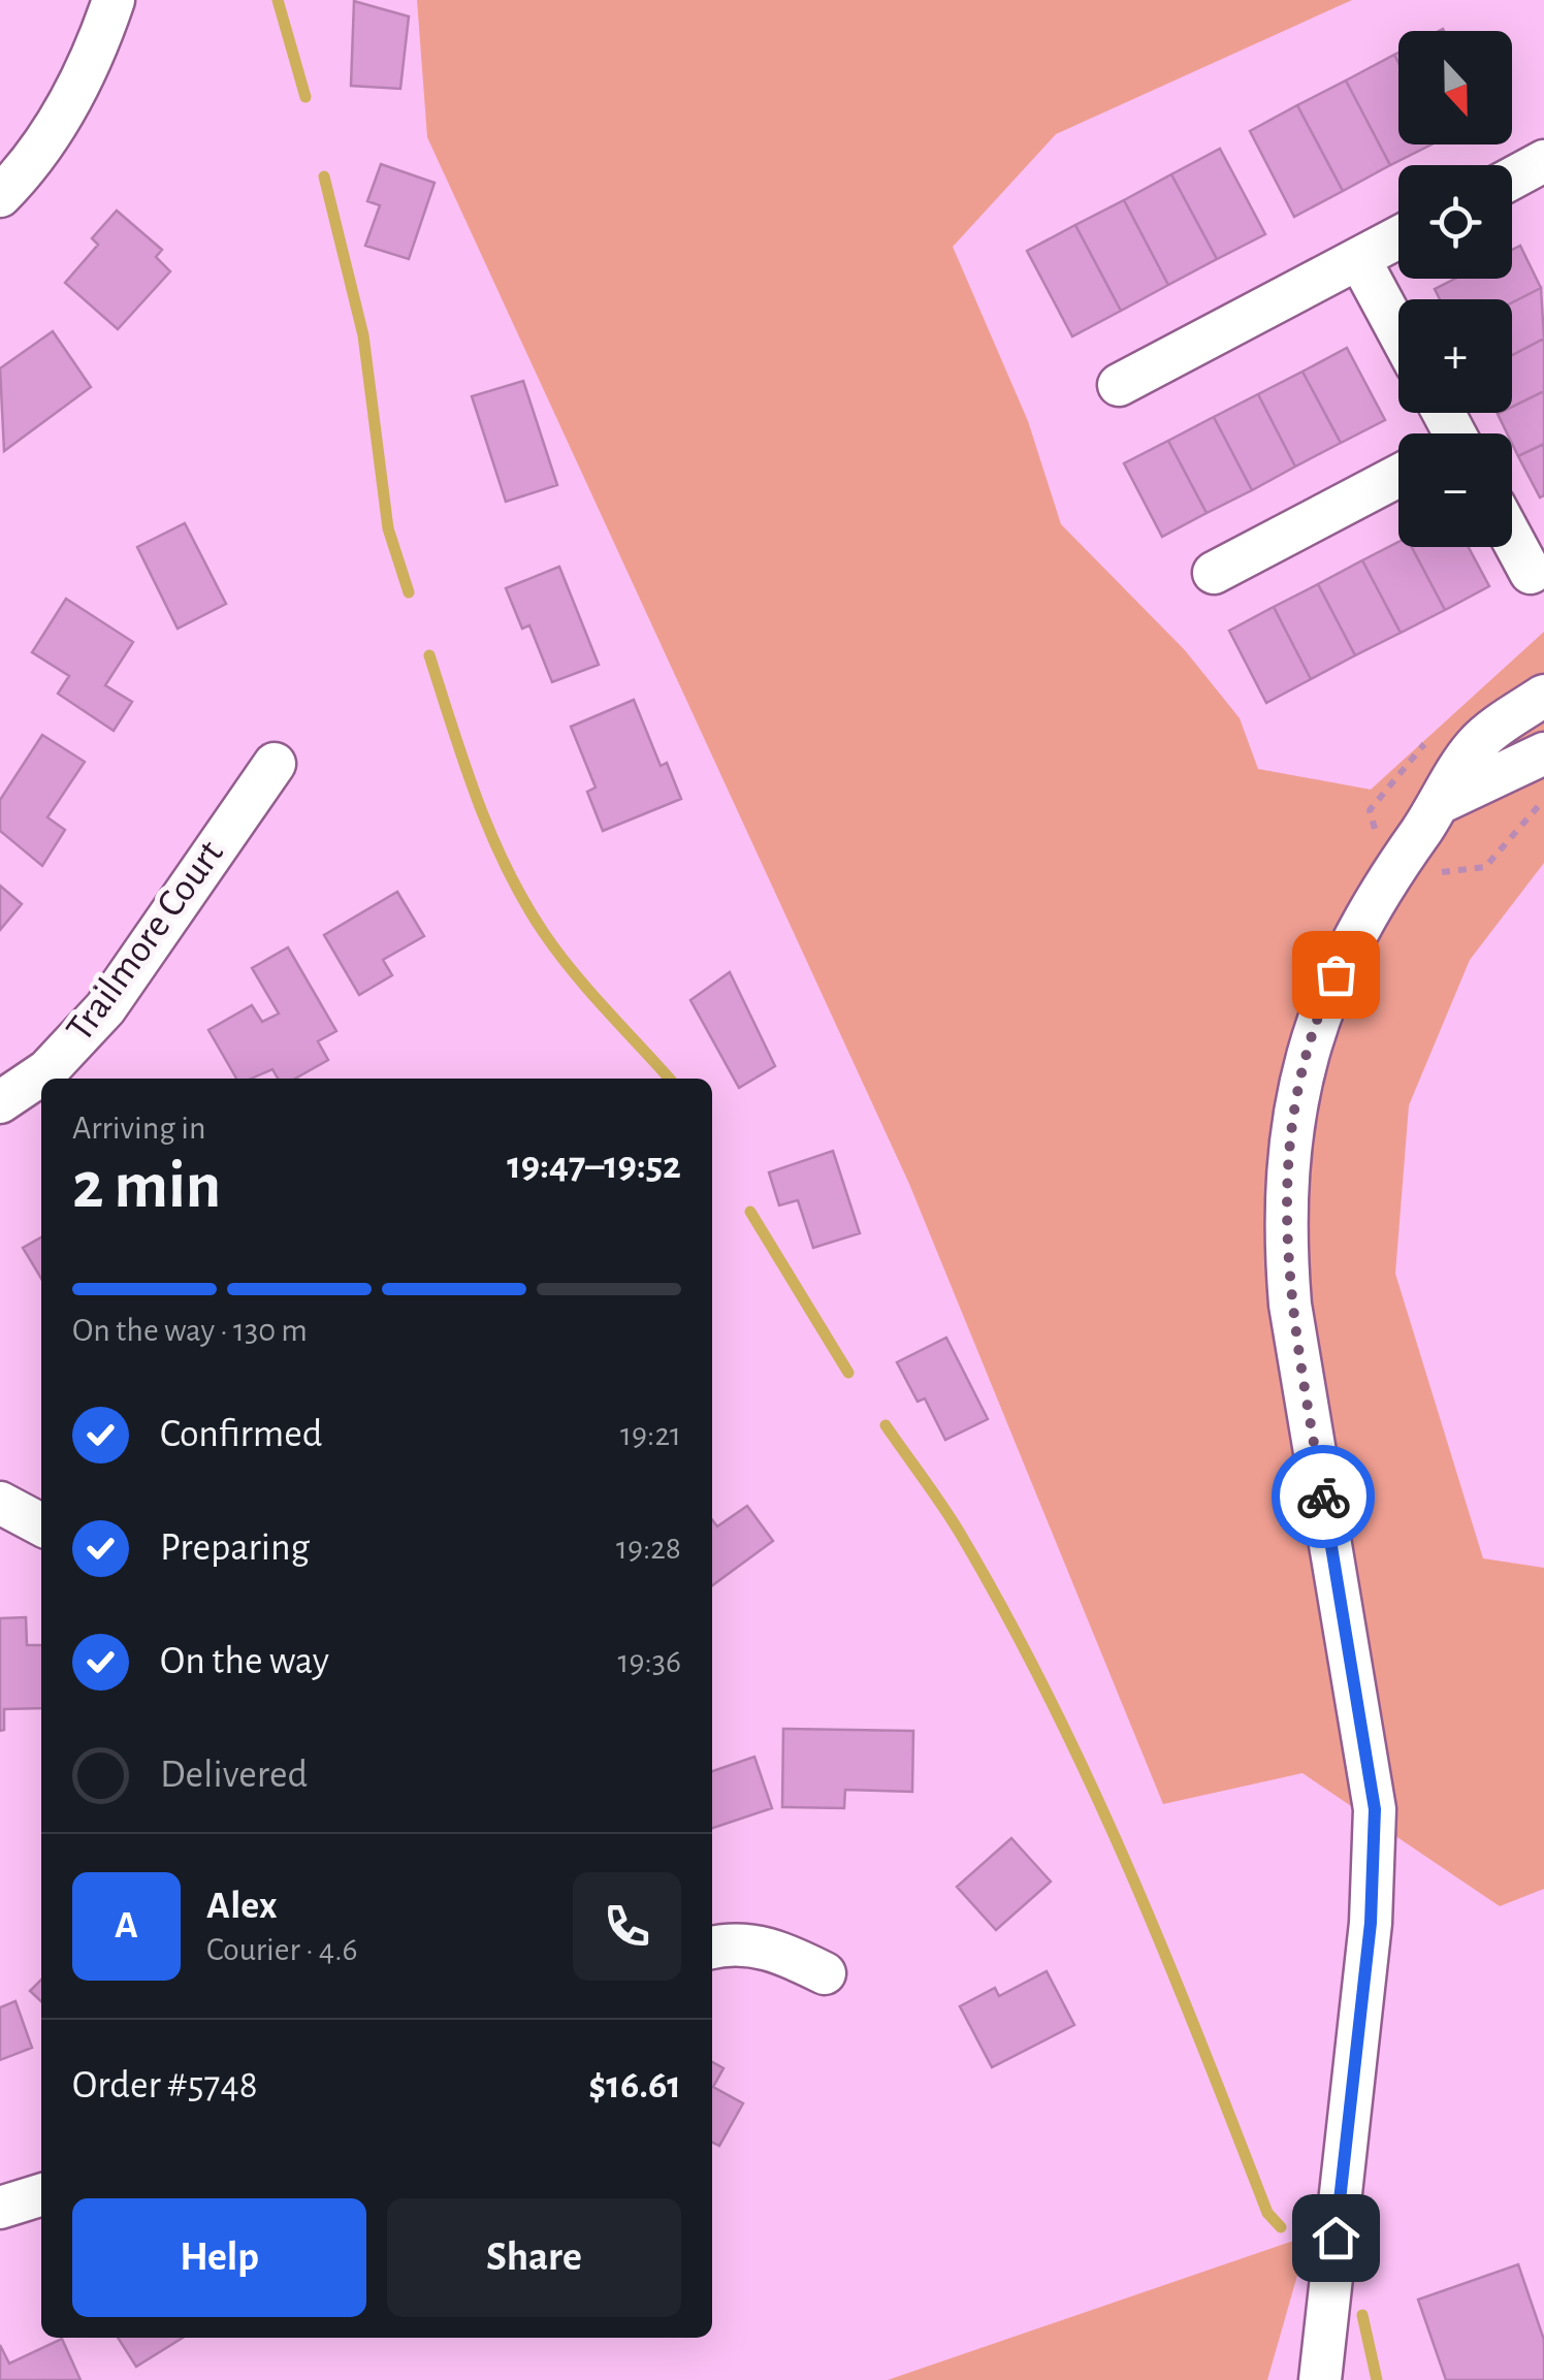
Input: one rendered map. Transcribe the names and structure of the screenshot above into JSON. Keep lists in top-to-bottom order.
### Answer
{
  "streets": {
    "street": ["Trailmore Court"]
  },
  "north": "bottom",
  "page": {
    "map_buttons": ["+", "−"],
    "heading": ["2 min", "Arriving in", "19:47–19:52"],
    "panel": [
      "Alex",
      "Courier · 4.6",
      "Order #5748",
      "$16.61"
    ],
    "bar": "On the way · 130 m",
    "list": [
      ["Confirmed", "19:21"],
      ["Preparing", "19:28"],
      ["On the way", "19:36"],
      "Delivered"
    ],
    "round": "A",
    "buttons": ["Help", "Share"]
  }
}
